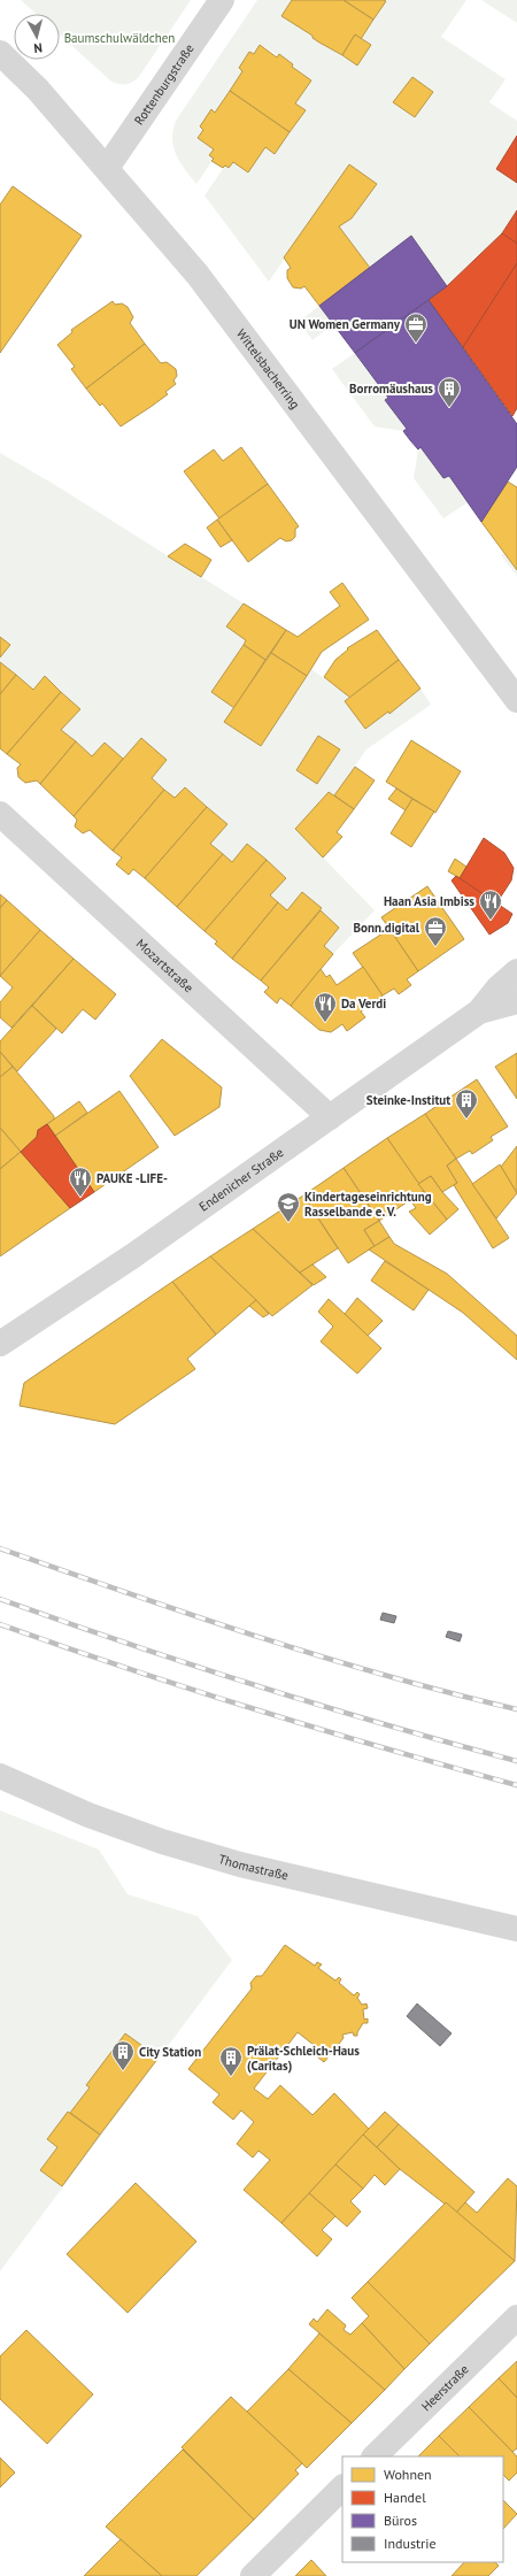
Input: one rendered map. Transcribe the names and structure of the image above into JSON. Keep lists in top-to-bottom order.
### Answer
{
  "streets": {
    "street": [
      "Rottenburgstraße",
      "Wittelsbacherring",
      "Mozartstraße",
      "Endenicher Straße",
      "Thomastraße",
      "Heerstraße"
    ]
  },
  "crossings": [
    ["Rottenburgstraße", "Wittelsbacherring"],
    ["Mozartstraße", "Endenicher Straße"]
  ],
  "parks": ["Baumschulwäldchen"],
  "places": {
    "office": ["UN Women Germany", "Bonn.digital"],
    "building": [
      "Borromäushaus",
      "Steinke-Institut",
      "City Station",
      "Prälat-Schleich-Haus (Caritas)"
    ],
    "restaurant": ["Haan Asia Imbiss", "Da Verdi", "PAUKE -LIFE-"],
    "school or university": ["Kindertageseinrichtung Rasselbande e. V."]
  },
  "legend": [
    "Wohnen",
    "Handel",
    "Büros",
    "Industrie"
  ],
  "north": "bottom"
}
